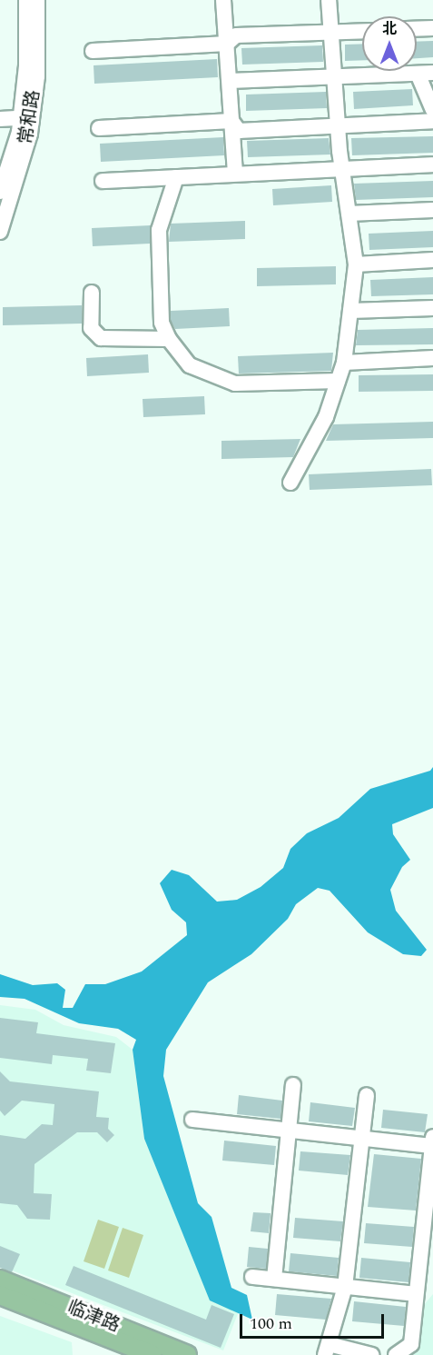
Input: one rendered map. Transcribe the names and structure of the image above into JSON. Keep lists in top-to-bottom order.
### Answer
{
  "streets": {
    "main road": ["临津路"],
    "street": ["常和路"]
  },
  "scale_bar": "100 m",
  "north": "top"
}
